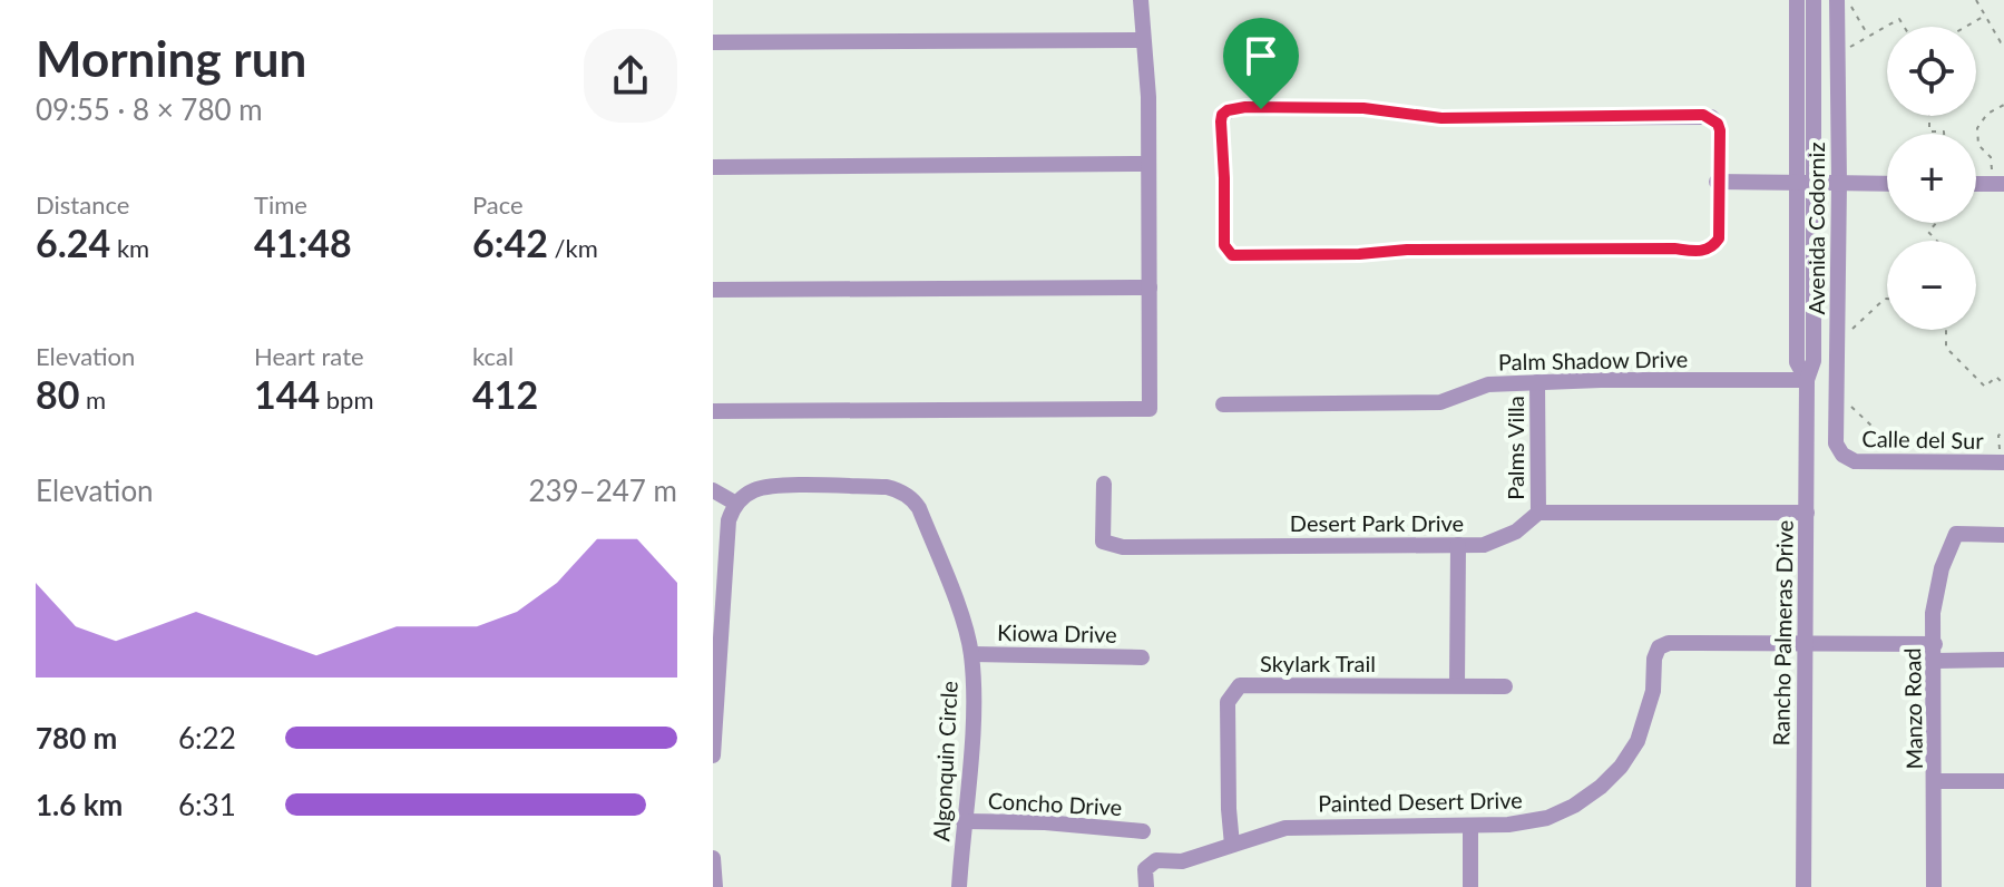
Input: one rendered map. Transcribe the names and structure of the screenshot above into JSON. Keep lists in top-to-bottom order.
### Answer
{
  "streets": {
    "street": [
      "Avenida Codorniz",
      "Palm Shadow Drive",
      "Calle del Sur",
      "Palms Villa",
      "Desert Park Drive",
      "Kiowa Drive",
      "Rancho Palmeras Drive",
      "Skylark Trail",
      "Manzo Road",
      "Algonquin Circle",
      "Painted Desert Drive",
      "Concho Drive"
    ]
  },
  "crossings": [
    ["Avenida Codorniz", "Calle del Sur"],
    ["Palm Shadow Drive", "Palms Villa"],
    ["Palm Shadow Drive", "Rancho Palmeras Drive"],
    ["Palms Villa", "Desert Park Drive"],
    ["Kiowa Drive", "Algonquin Circle"],
    ["Rancho Palmeras Drive", "Painted Desert Drive"],
    ["Skylark Trail", "Painted Desert Drive"],
    ["Manzo Road", "Painted Desert Drive"],
    ["Algonquin Circle", "Concho Drive"]
  ],
  "page": {
    "heading": ["Morning run", "09:55 · 8 × 780 m"],
    "map_buttons": ["+", "−"],
    "stats": [
      ["Distance", "6.24 km"],
      ["Time", "41:48"],
      ["Pace", "6:42 /km"],
      ["Elevation", "80 m"],
      ["Heart rate", "144 bpm"],
      ["kcal", "412"]
    ],
    "chart": ["Elevation", "239–247 m"],
    "list": [
      {
        "name": "780 m",
        "note": "6:22"
      },
      {
        "name": "1.6 km",
        "note": "6:31"
      }
    ]
  }
}
